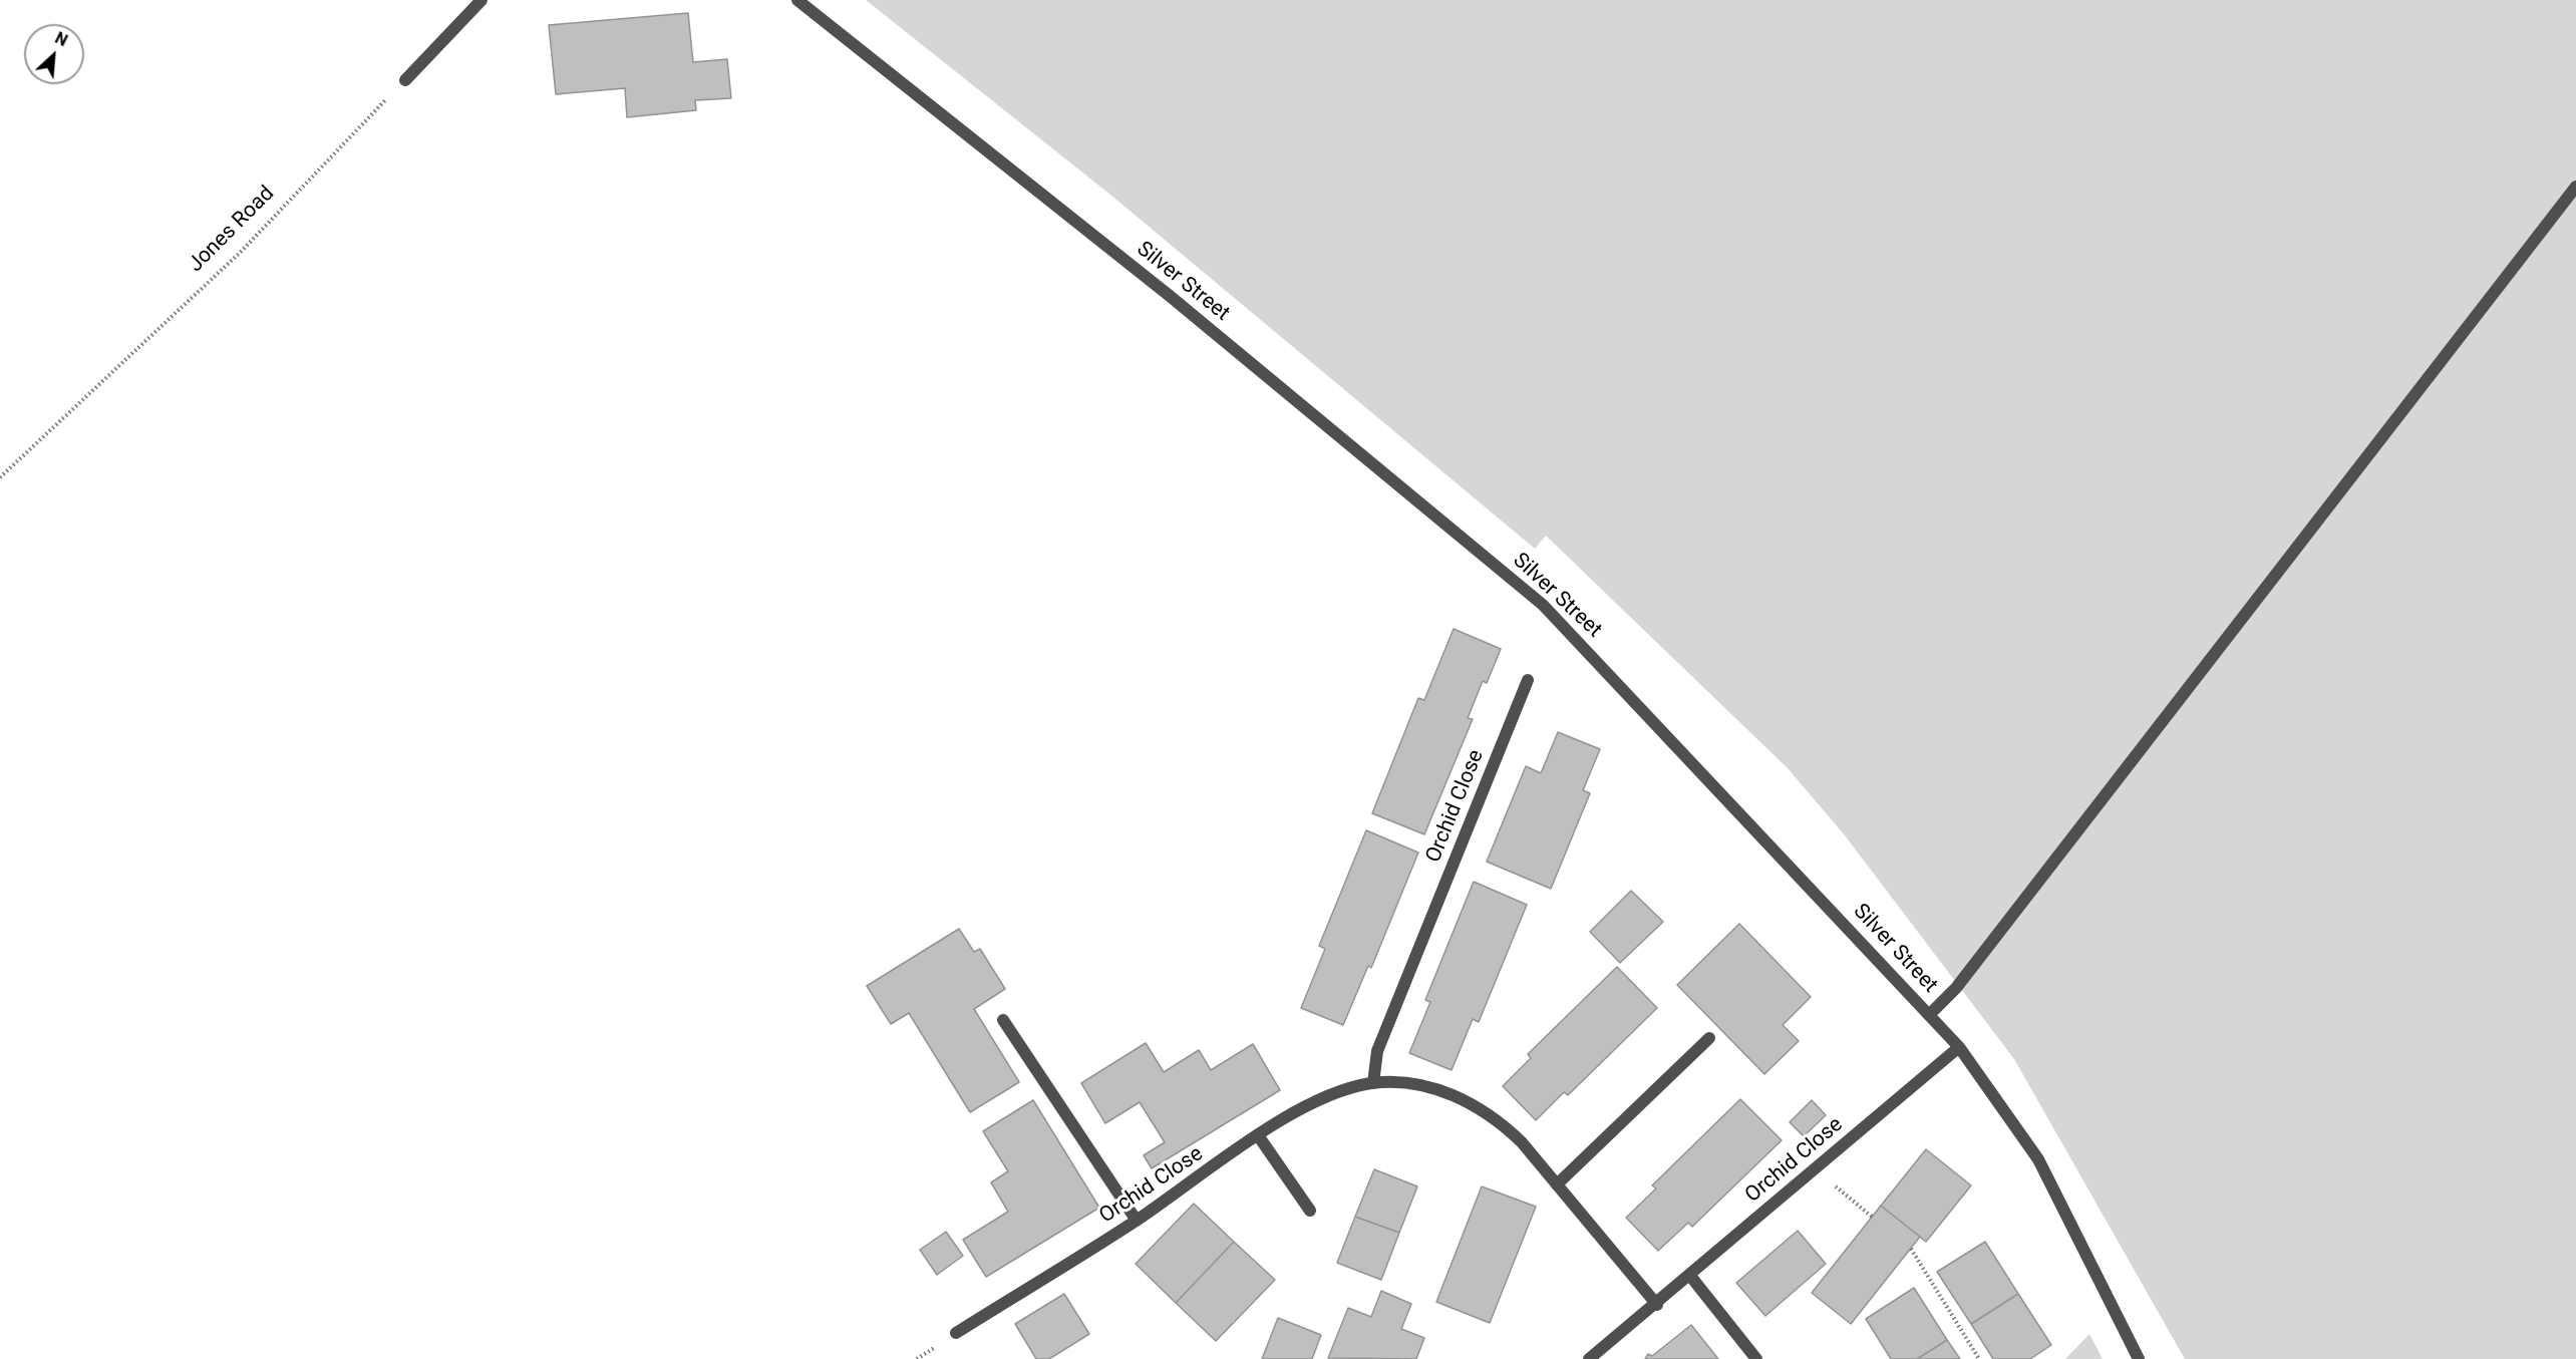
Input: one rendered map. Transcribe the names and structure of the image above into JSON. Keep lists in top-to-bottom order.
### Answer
{
  "streets": {
    "street": ["Silver Street", "Orchid Close"],
    "path": ["Jones Road"]
  },
  "crossings": [
    ["Silver Street", "Orchid Close"]
  ],
  "north": "top right"
}
